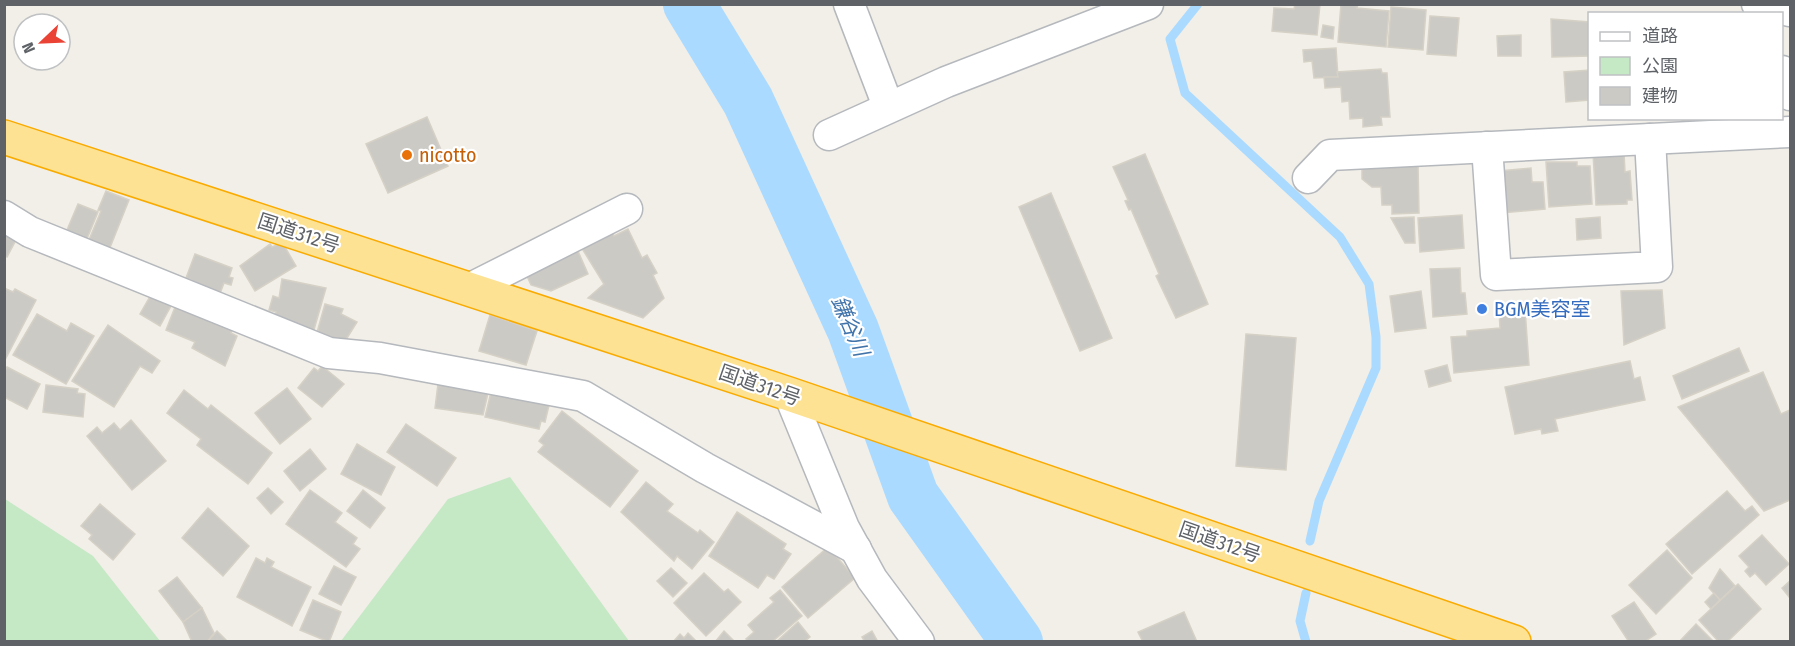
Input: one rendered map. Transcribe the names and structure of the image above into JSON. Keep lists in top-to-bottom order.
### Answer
{
  "streets": {
    "highway": ["国道312号"]
  },
  "water": ["鎌谷川"],
  "places": ["nicotto", "BGM美容室"],
  "legend": ["道路", "公園", "建物"],
  "north": "bottom left"
}
